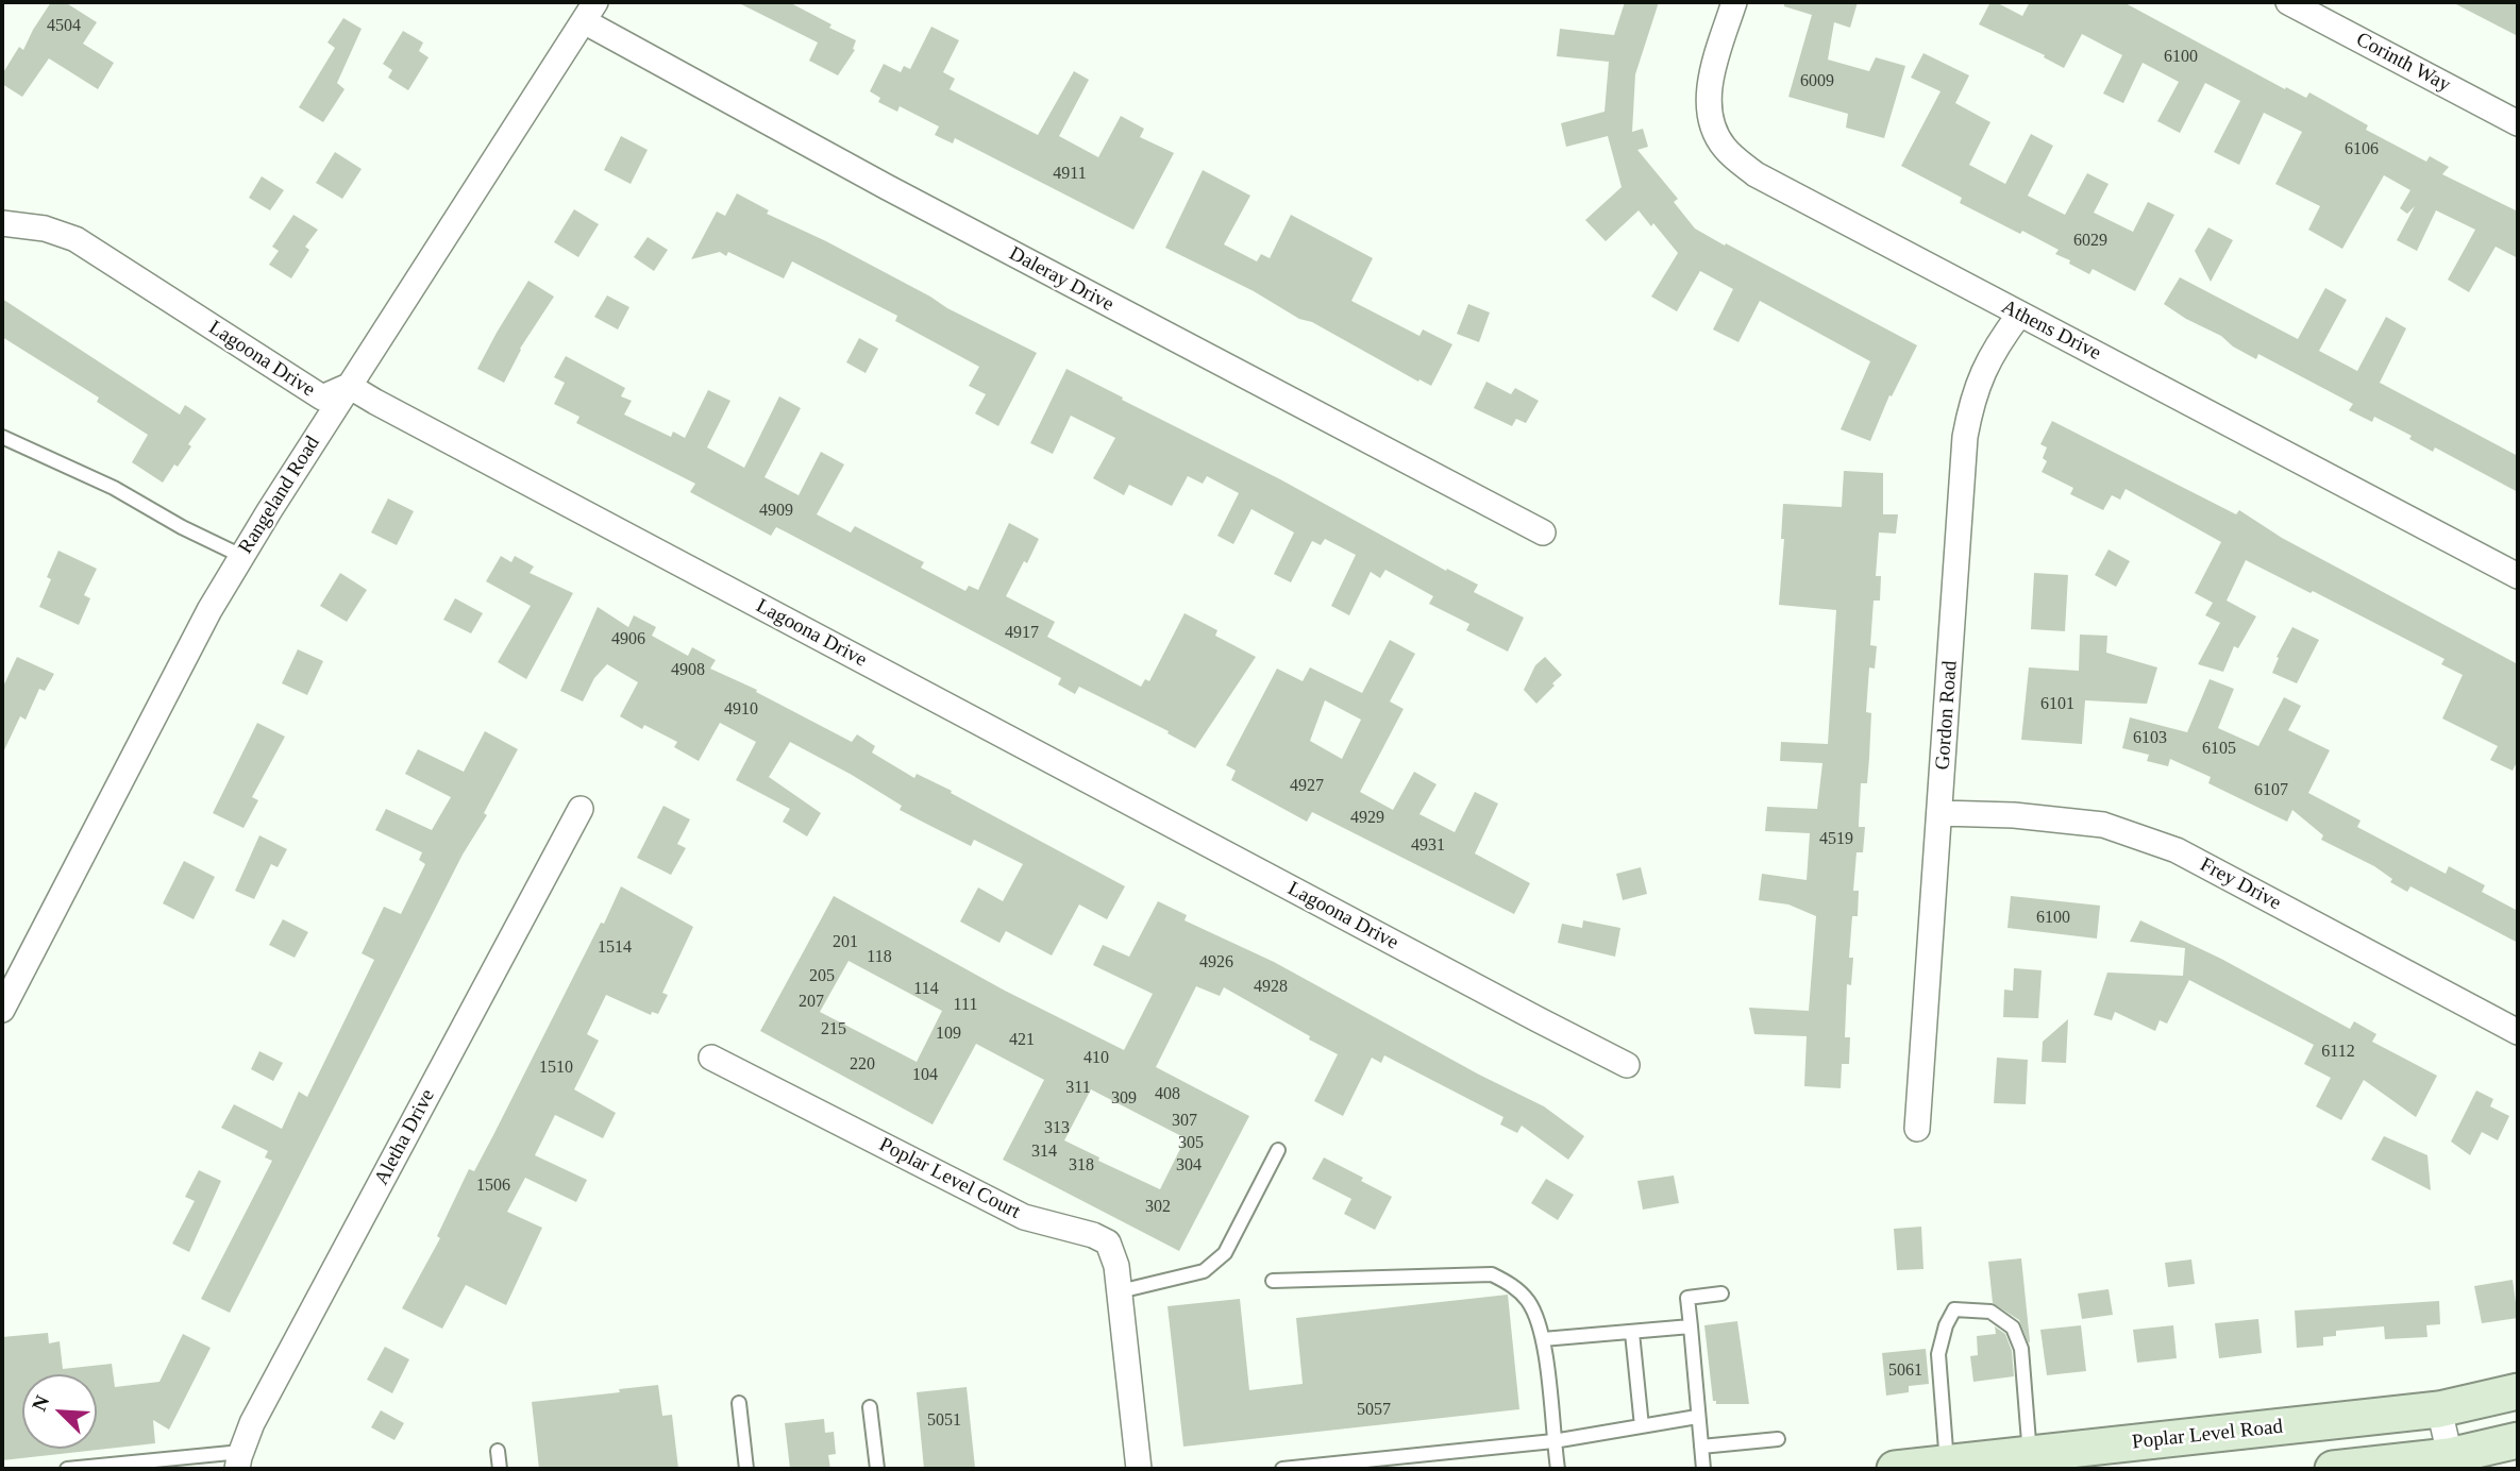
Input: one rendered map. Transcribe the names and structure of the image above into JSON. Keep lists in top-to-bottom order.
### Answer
{
  "streets": {
    "main road": ["Poplar Level Road"],
    "street": [
      "Corinth Way",
      "Daleray Drive",
      "Athens Drive",
      "Lagoona Drive",
      "Rangeland Road",
      "Gordon Road",
      "Frey Drive",
      "Aletha Drive",
      "Poplar Level Court"
    ]
  },
  "crossings": [
    ["Daleray Drive", "Rangeland Road"],
    ["Athens Drive", "Gordon Road"],
    ["Lagoona Drive", "Rangeland Road"],
    ["Gordon Road", "Frey Drive"]
  ],
  "house_numbers": [
    "4504",
    "6100",
    "6009",
    "6106",
    "4911",
    "6029",
    "4909",
    "4917",
    "4906",
    "4908",
    "6101",
    "4910",
    "6103",
    "6105",
    "4927",
    "6107",
    "4929",
    "4519",
    "4931",
    "6100",
    "201",
    "1514",
    "118",
    "4926",
    "205",
    "4928",
    "114",
    "207",
    "111",
    "215",
    "109",
    "421",
    "6112",
    "410",
    "220",
    "1510",
    "104",
    "311",
    "408",
    "309",
    "307",
    "313",
    "305",
    "314",
    "318",
    "304",
    "1506",
    "302",
    "5061",
    "5057",
    "5051"
  ],
  "north": "top left"
}
